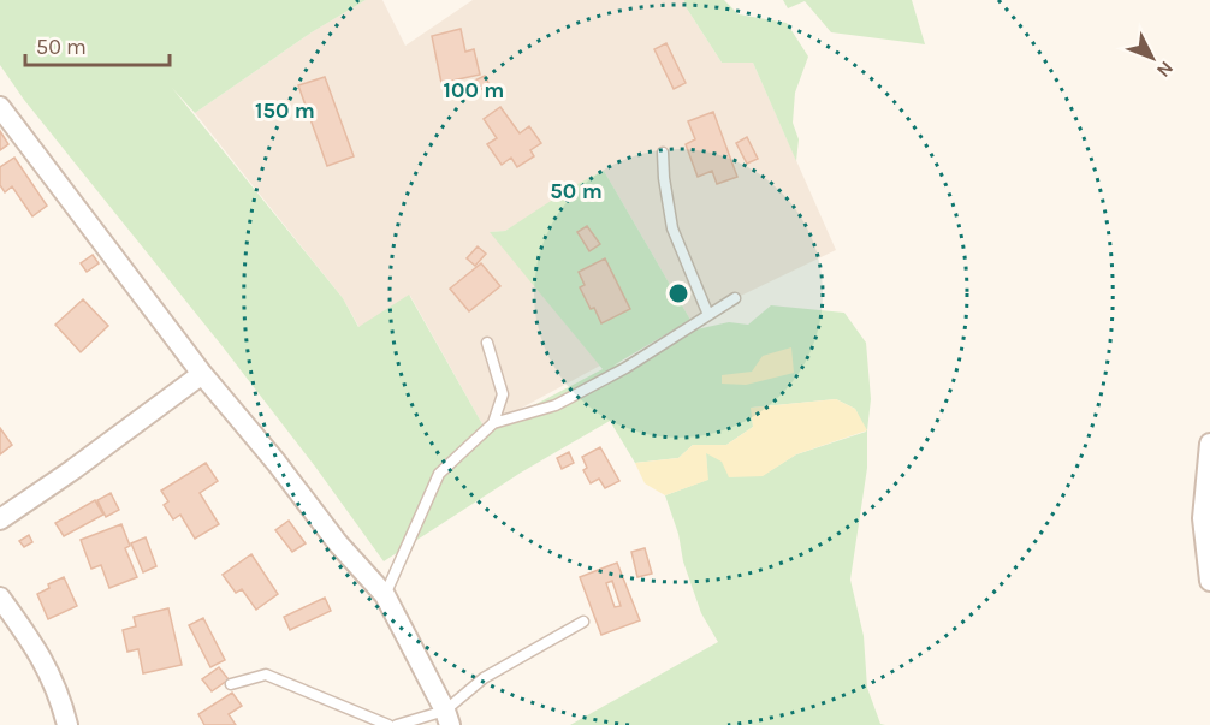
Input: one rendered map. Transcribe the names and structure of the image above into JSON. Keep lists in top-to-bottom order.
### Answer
{
  "scale_bar": "50 m",
  "north": "bottom right",
  "rings": ["100 m", "150 m", "50 m"]
}
